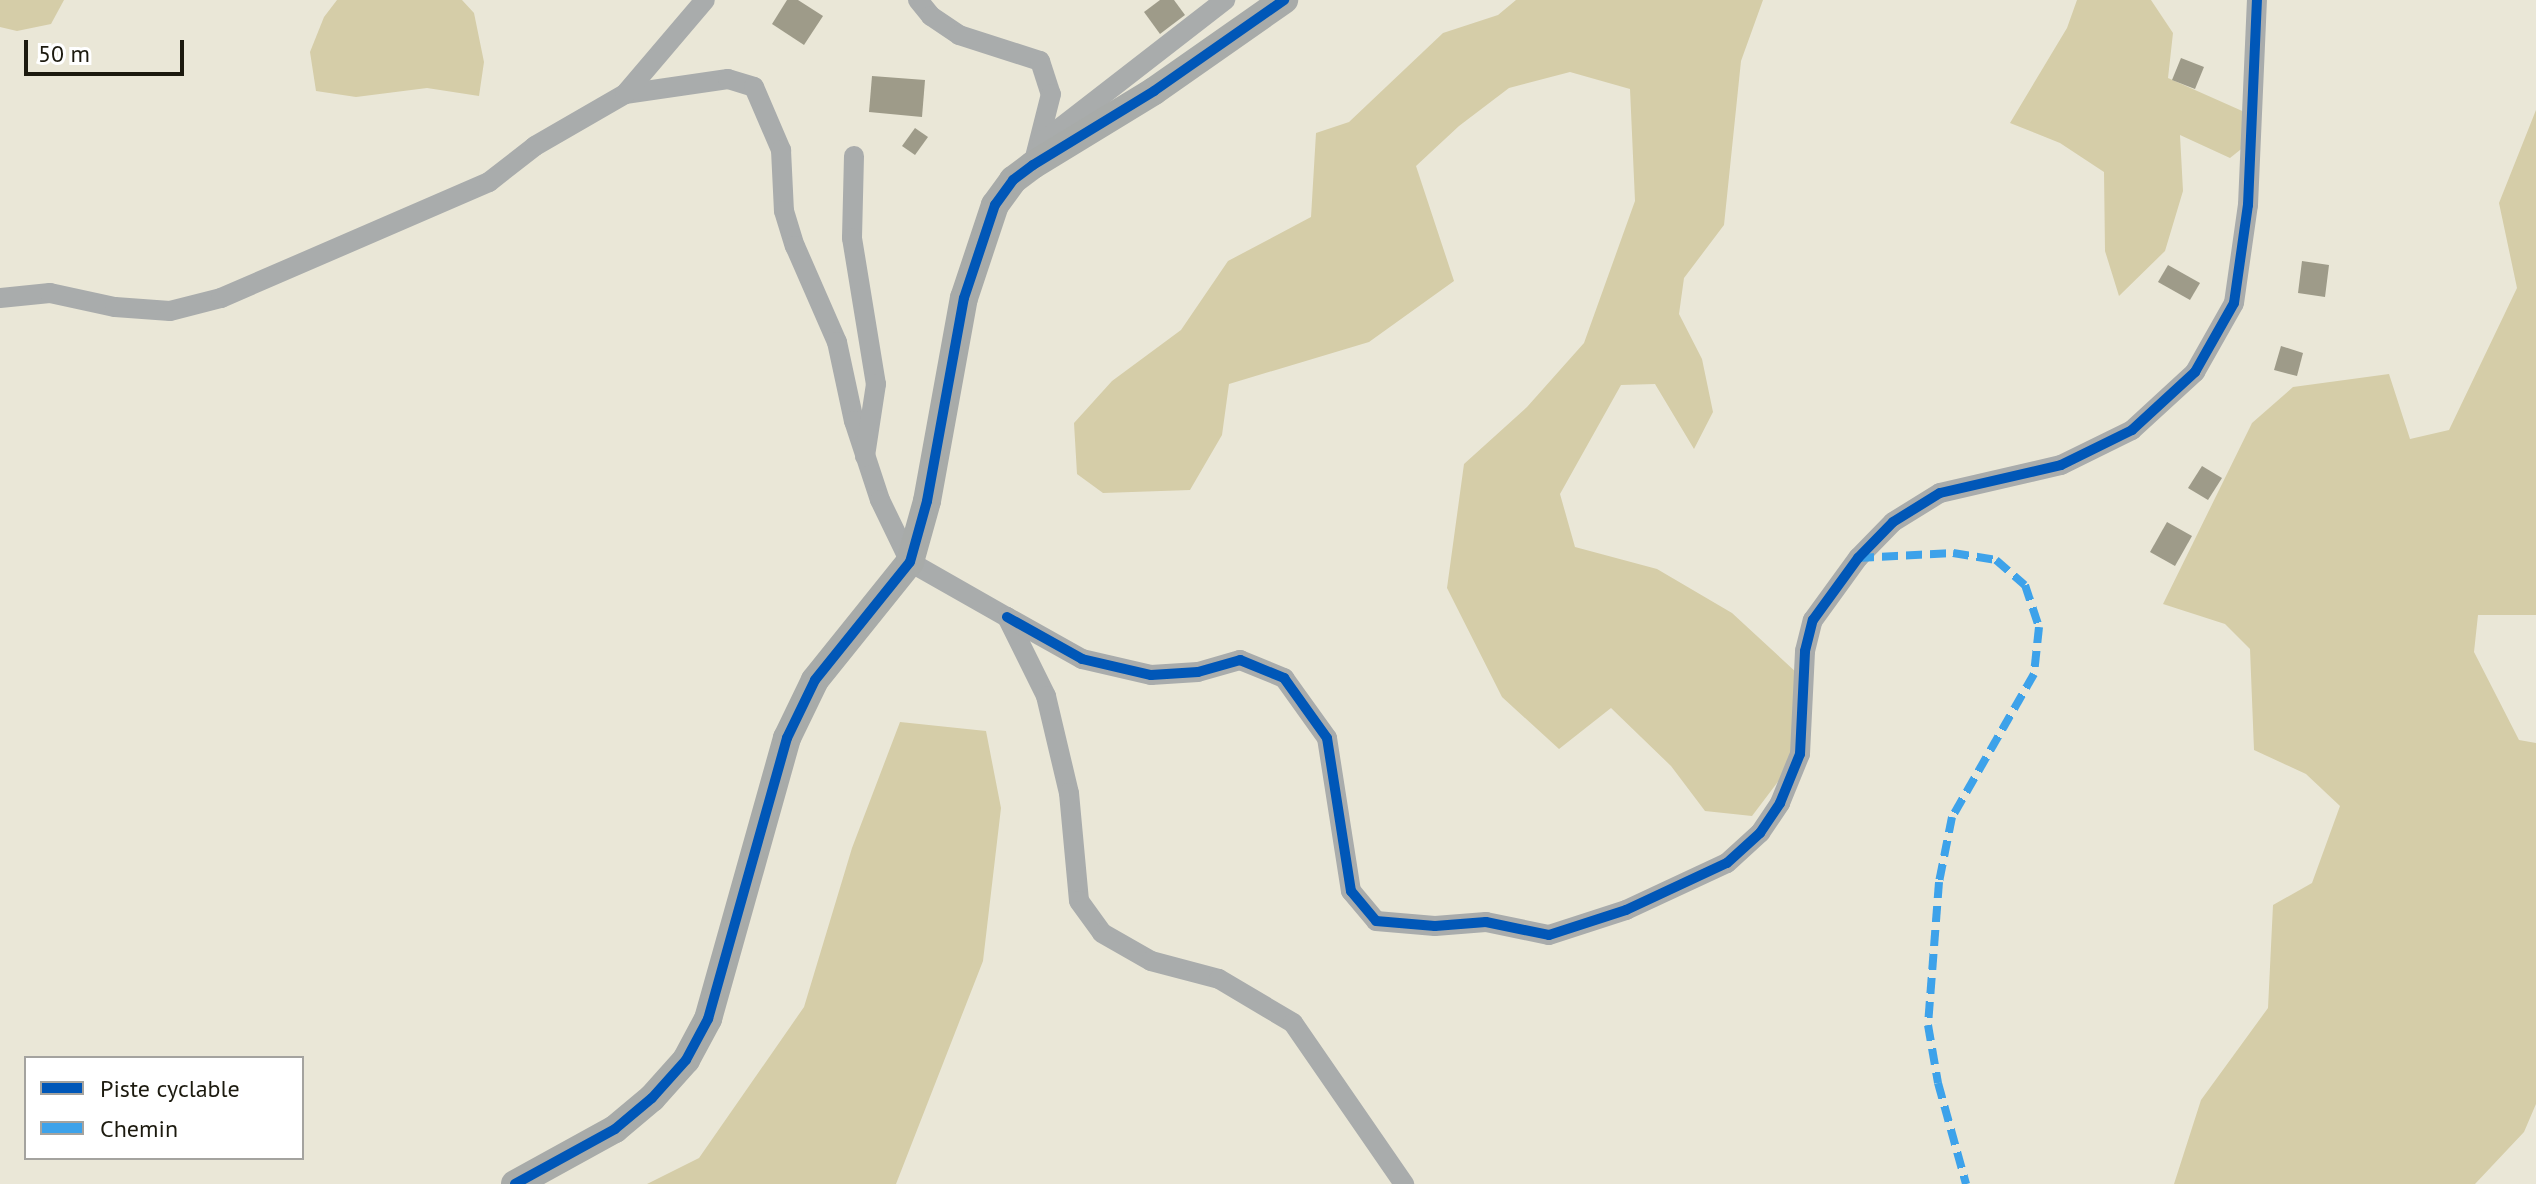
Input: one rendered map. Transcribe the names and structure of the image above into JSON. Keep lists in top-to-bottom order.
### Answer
{
  "legend": ["Piste cyclable", "Chemin"],
  "scale_bar": "50 m"
}
